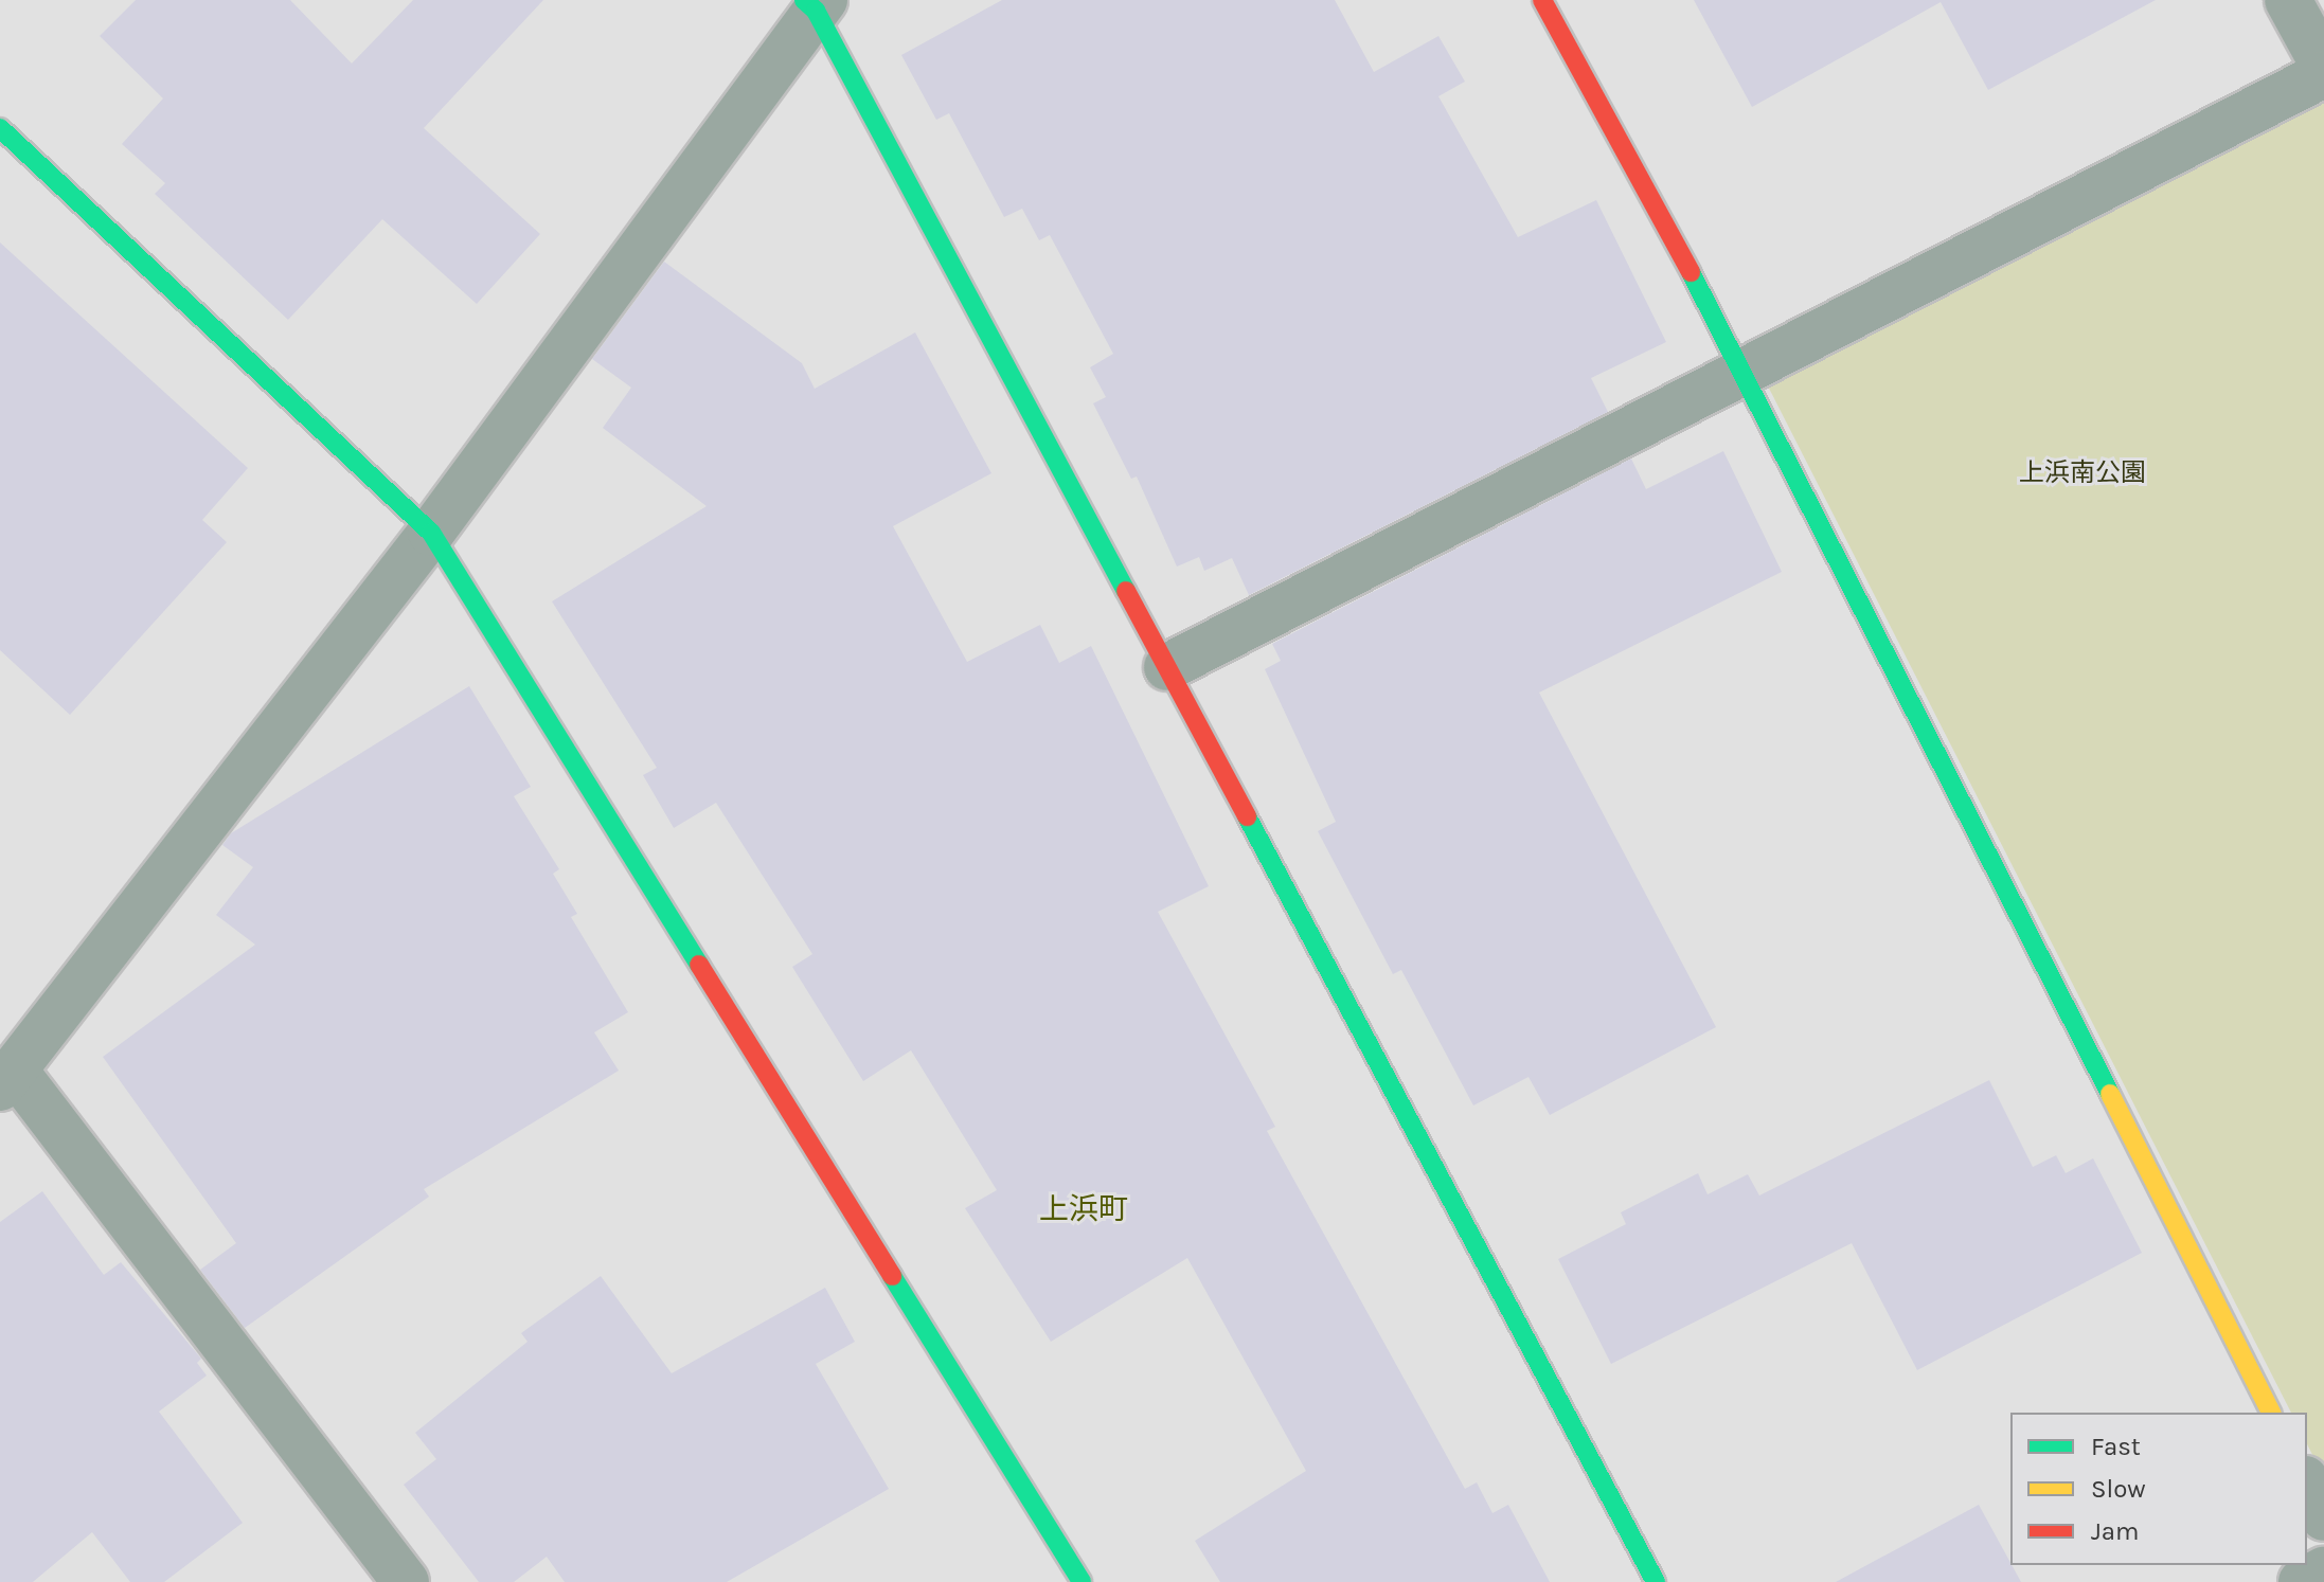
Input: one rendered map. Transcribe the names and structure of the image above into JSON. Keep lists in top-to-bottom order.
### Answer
{
  "districts": ["上浜町"],
  "parks": ["上浜南公園"],
  "legend": ["Fast", "Slow", "Jam"]
}
